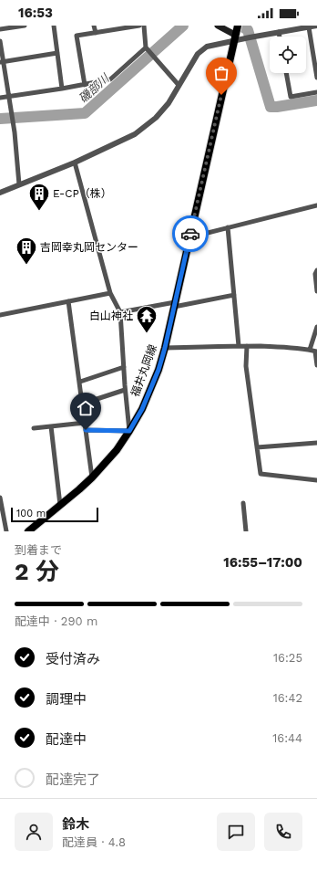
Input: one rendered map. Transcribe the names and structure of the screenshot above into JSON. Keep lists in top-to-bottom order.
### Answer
{
  "streets": {
    "main road": ["福井丸岡線"]
  },
  "water": ["磯部川"],
  "places": {
    "building": ["E-CP（株）", "吉岡幸丸岡センター"],
    "temple": ["白山神社"]
  },
  "scale_bar": "100 m",
  "page": {
    "status": "16:53",
    "scale": "100 m",
    "heading": ["2 分", "到着まで", "16:55–17:00"],
    "panel": ["鈴木", "配達員 · 4.8"],
    "bar": "配達中 · 290 m",
    "list": [
      ["受付済み", "16:25"],
      ["調理中", "16:42"],
      ["配達中", "16:44"],
      "配達完了"
    ]
  }
}
